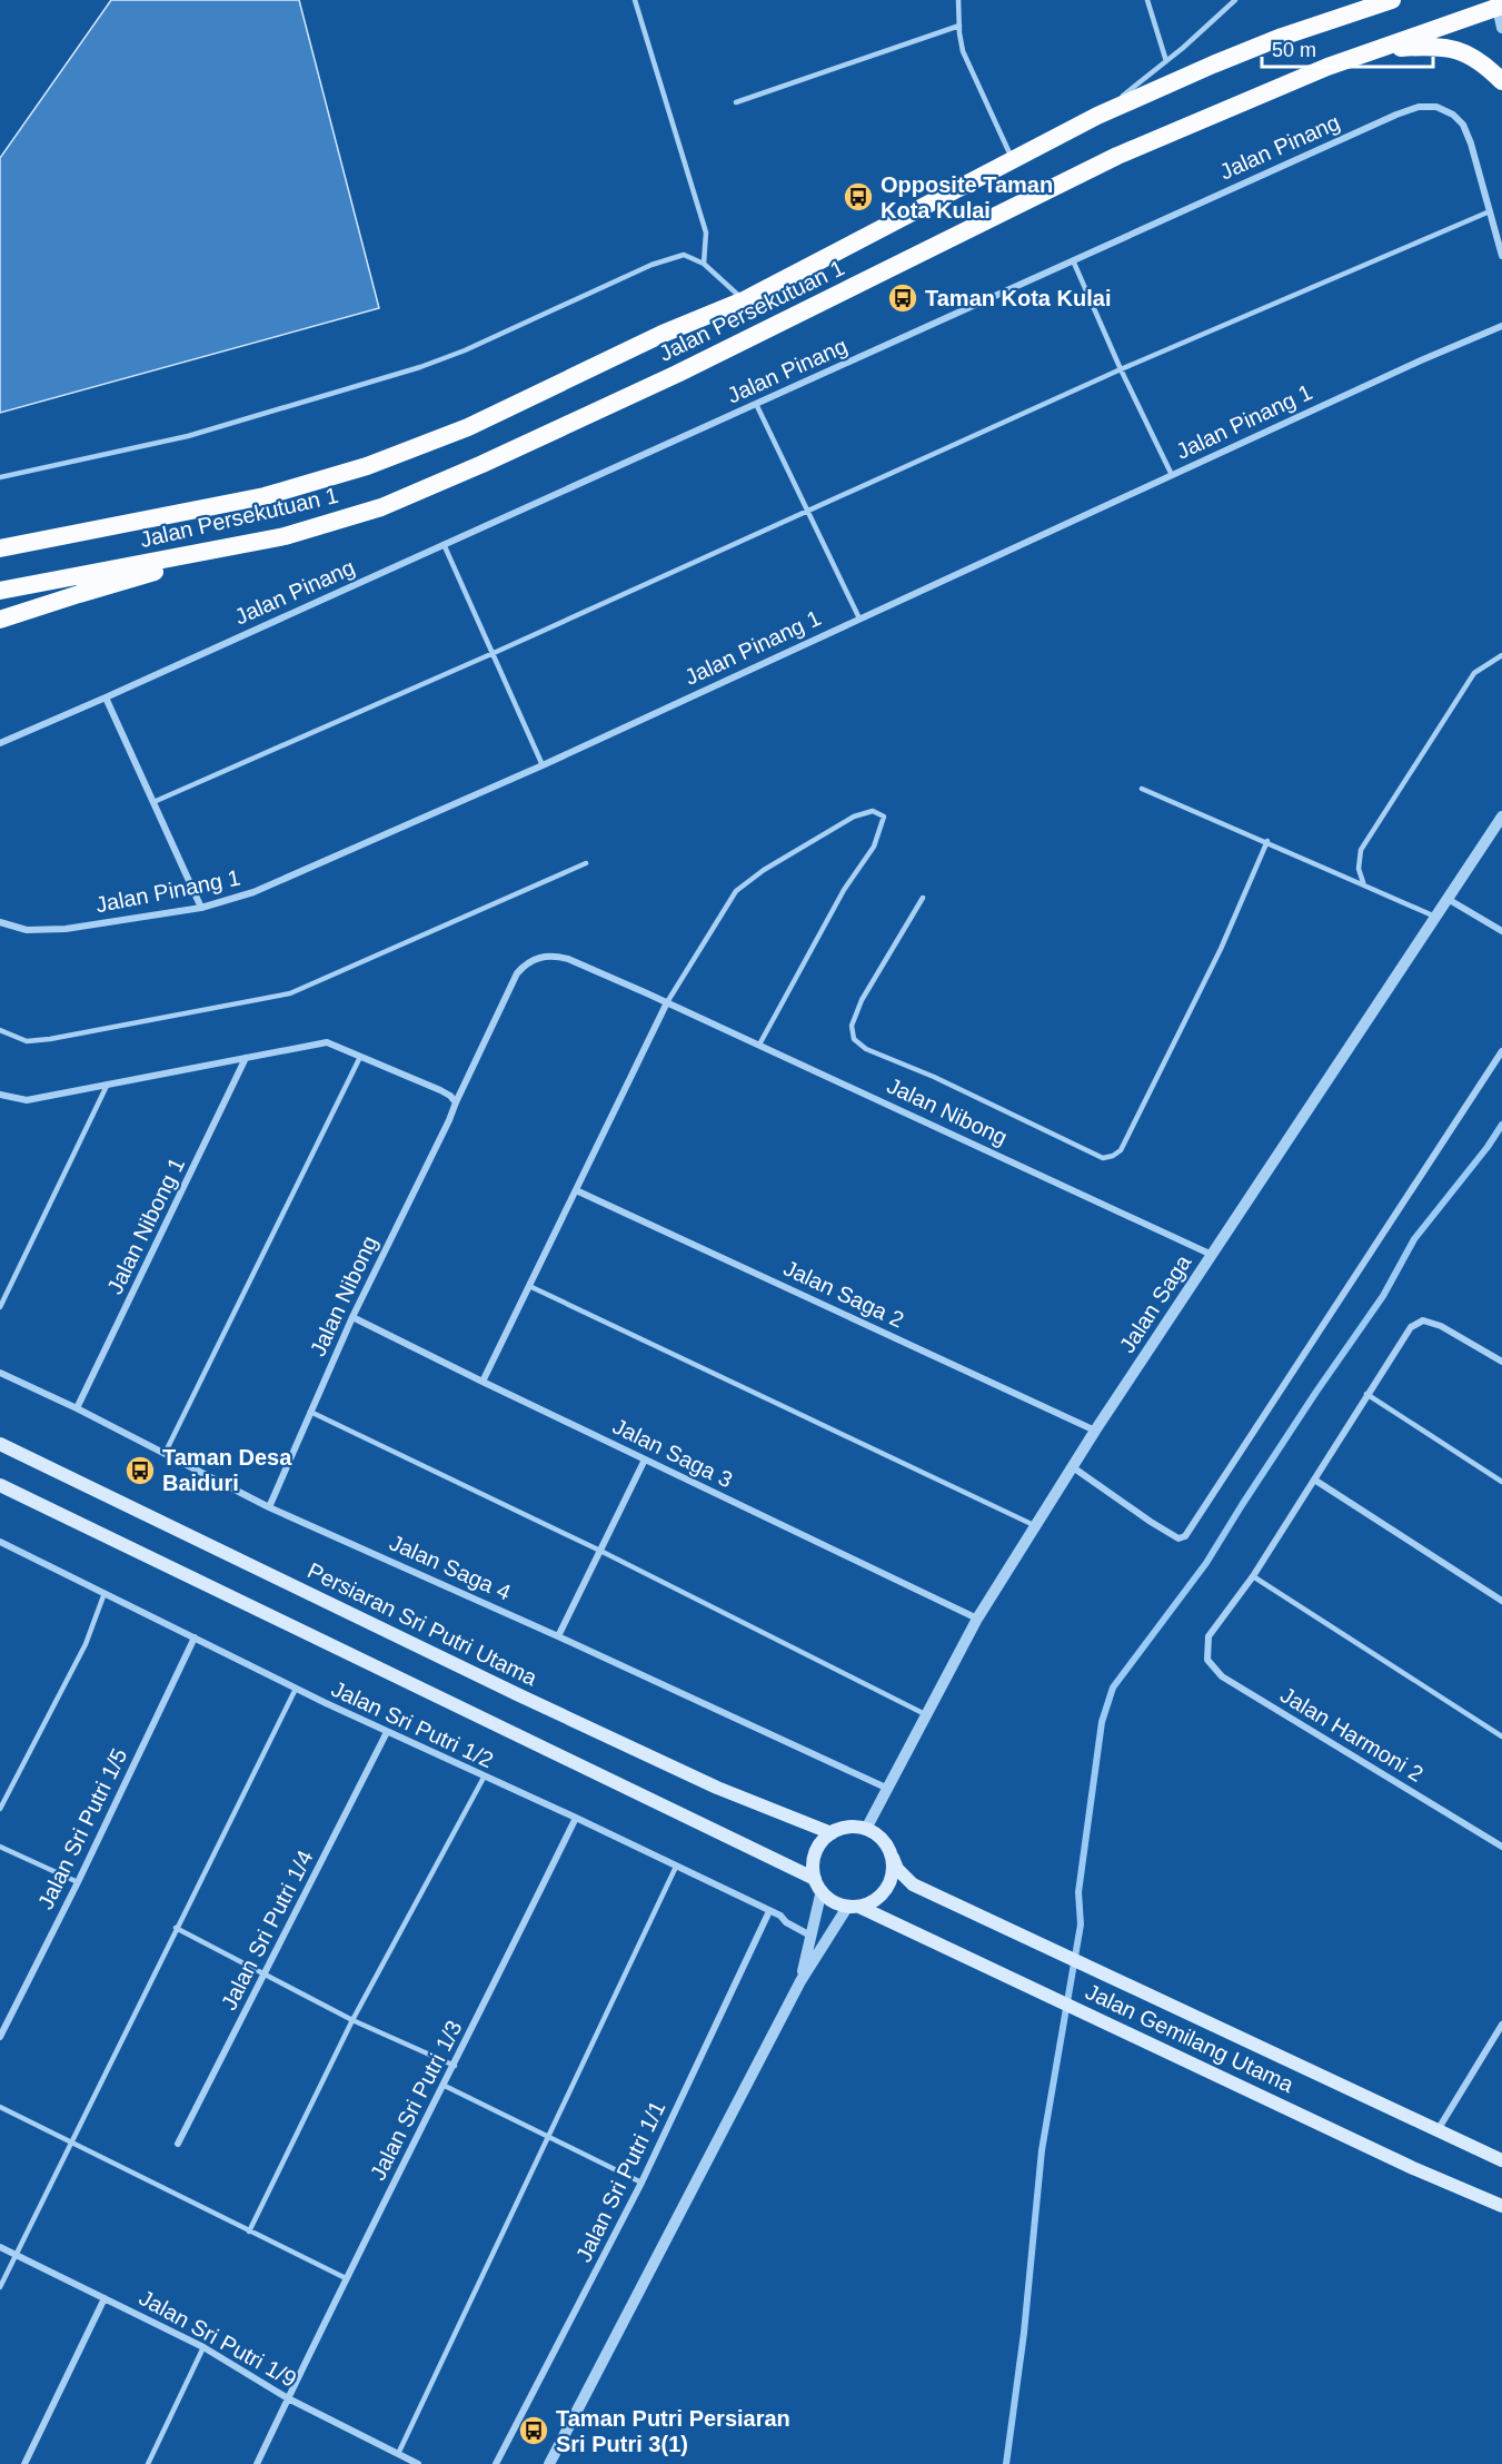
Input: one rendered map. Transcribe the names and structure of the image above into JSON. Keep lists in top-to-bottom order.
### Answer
{
  "streets": {
    "highway": ["Jalan Persekutuan 1"],
    "main road": ["Persiaran Sri Putri Utama", "Jalan Gemilang Utama"],
    "street": [
      "Jalan Pinang",
      "Jalan Pinang 1",
      "Jalan Nibong",
      "Jalan Nibong 1",
      "Jalan Saga 2",
      "Jalan Saga",
      "Jalan Saga 3",
      "Jalan Saga 4",
      "Jalan Sri Putri 1/2",
      "Jalan Harmoni 2",
      "Jalan Sri Putri 1/5",
      "Jalan Sri Putri 1/4",
      "Jalan Sri Putri 1/3",
      "Jalan Sri Putri 1/1",
      "Jalan Sri Putri 1/9"
    ]
  },
  "crossings": [
    ["Jalan Nibong", "Jalan Saga"],
    ["Jalan Nibong", "Jalan Saga 3"],
    ["Jalan Nibong", "Jalan Saga 4"],
    ["Jalan Nibong 1", "Jalan Saga 4"],
    ["Jalan Saga 2", "Jalan Saga"],
    ["Jalan Saga", "Jalan Saga 3"],
    ["Jalan Saga", "Jalan Saga 4"],
    ["Jalan Saga", "Persiaran Sri Putri Utama"],
    ["Jalan Saga", "Jalan Gemilang Utama"],
    ["Persiaran Sri Putri Utama", "Jalan Gemilang Utama"],
    ["Jalan Sri Putri 1/2", "Jalan Sri Putri 1/5"],
    ["Jalan Sri Putri 1/2", "Jalan Sri Putri 1/4"],
    ["Jalan Sri Putri 1/2", "Jalan Sri Putri 1/3"],
    ["Jalan Sri Putri 1/2", "Jalan Sri Putri 1/1"],
    ["Jalan Sri Putri 1/3", "Jalan Sri Putri 1/9"]
  ],
  "places": {
    "bus stop": [
      "Opposite Taman Kota Kulai",
      "Taman Kota Kulai",
      "Taman Desa Baiduri",
      "Taman Putri Persiaran Sri Putri 3(1)"
    ]
  },
  "scale_bar": "50 m"
}
